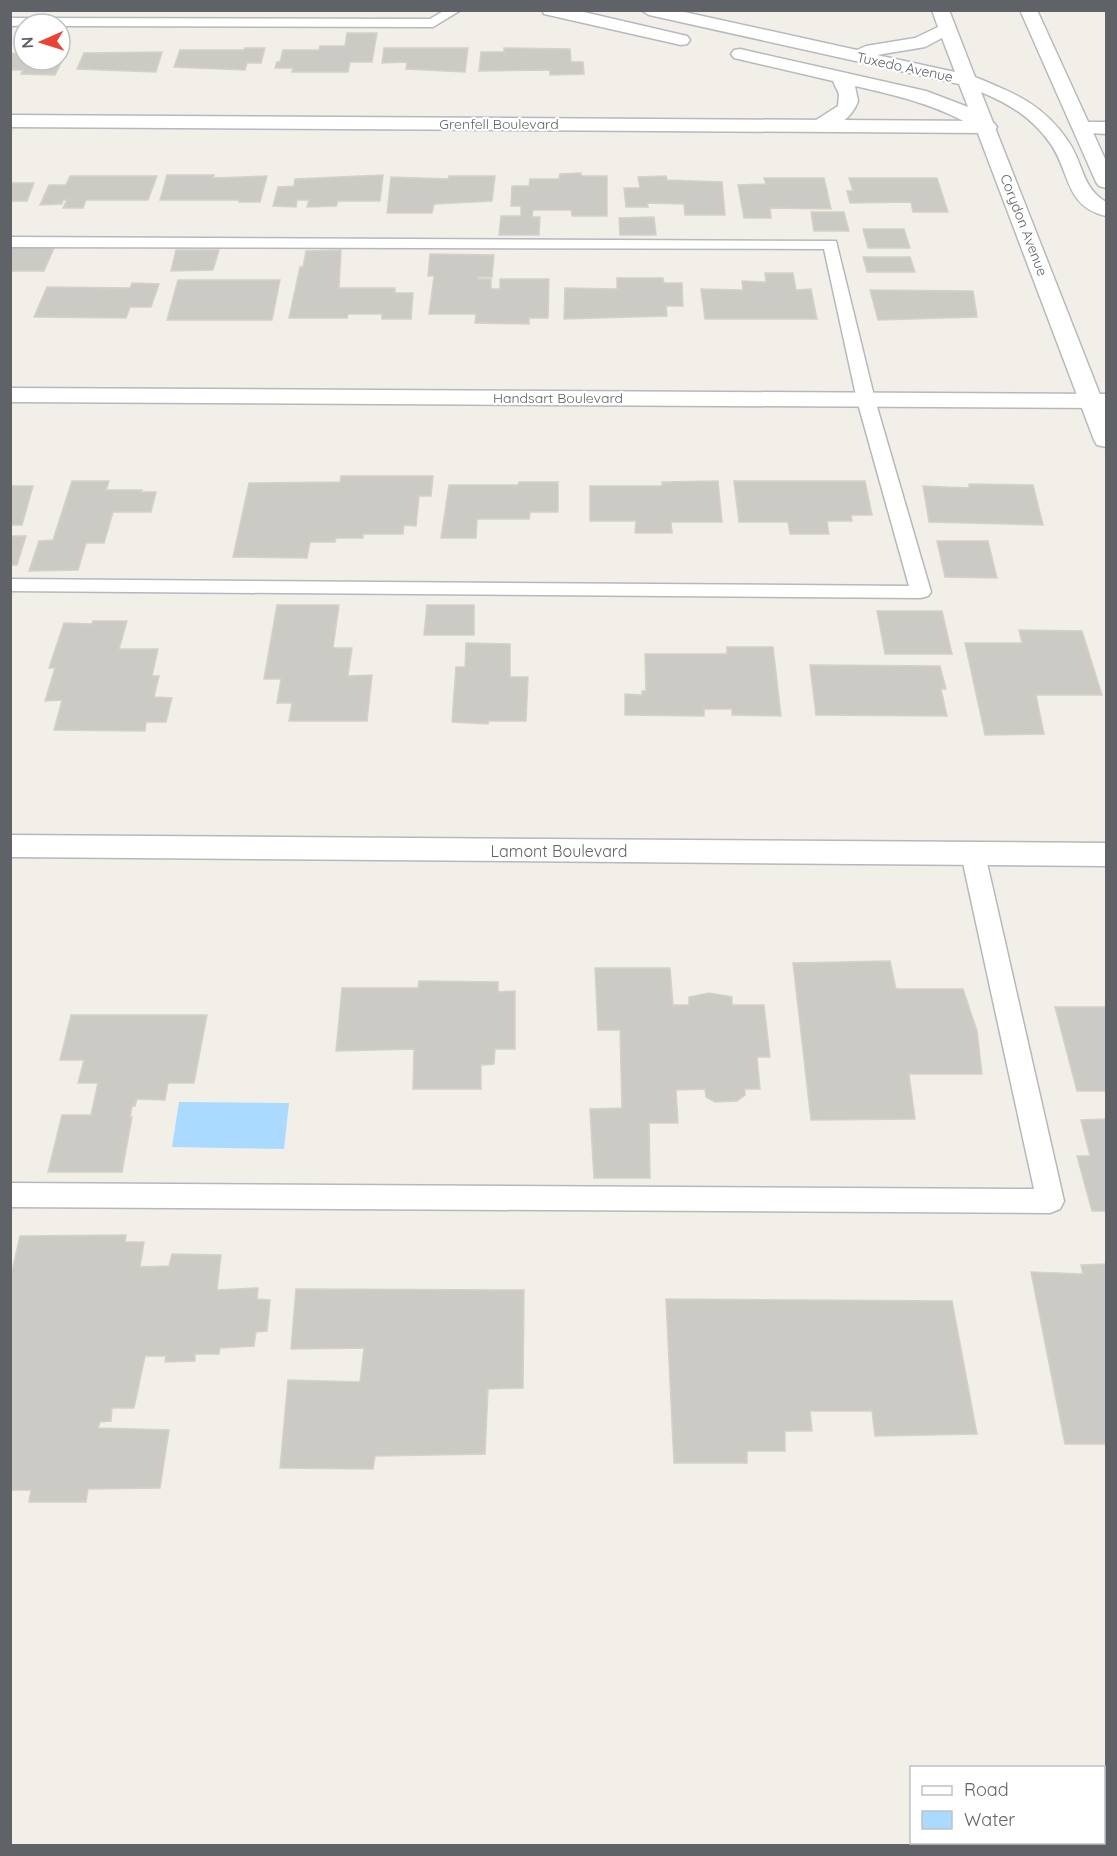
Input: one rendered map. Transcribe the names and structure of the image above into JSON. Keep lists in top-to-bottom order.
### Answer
{
  "streets": {
    "main road": [
      "Tuxedo Avenue",
      "Grenfell Boulevard",
      "Corydon Avenue",
      "Handsart Boulevard",
      "Lamont Boulevard"
    ]
  },
  "crossings": [
    ["Tuxedo Avenue", "Grenfell Boulevard"],
    ["Tuxedo Avenue", "Corydon Avenue"],
    ["Grenfell Boulevard", "Corydon Avenue"],
    ["Corydon Avenue", "Handsart Boulevard"]
  ],
  "legend": ["Road", "Water"],
  "north": "left"
}
